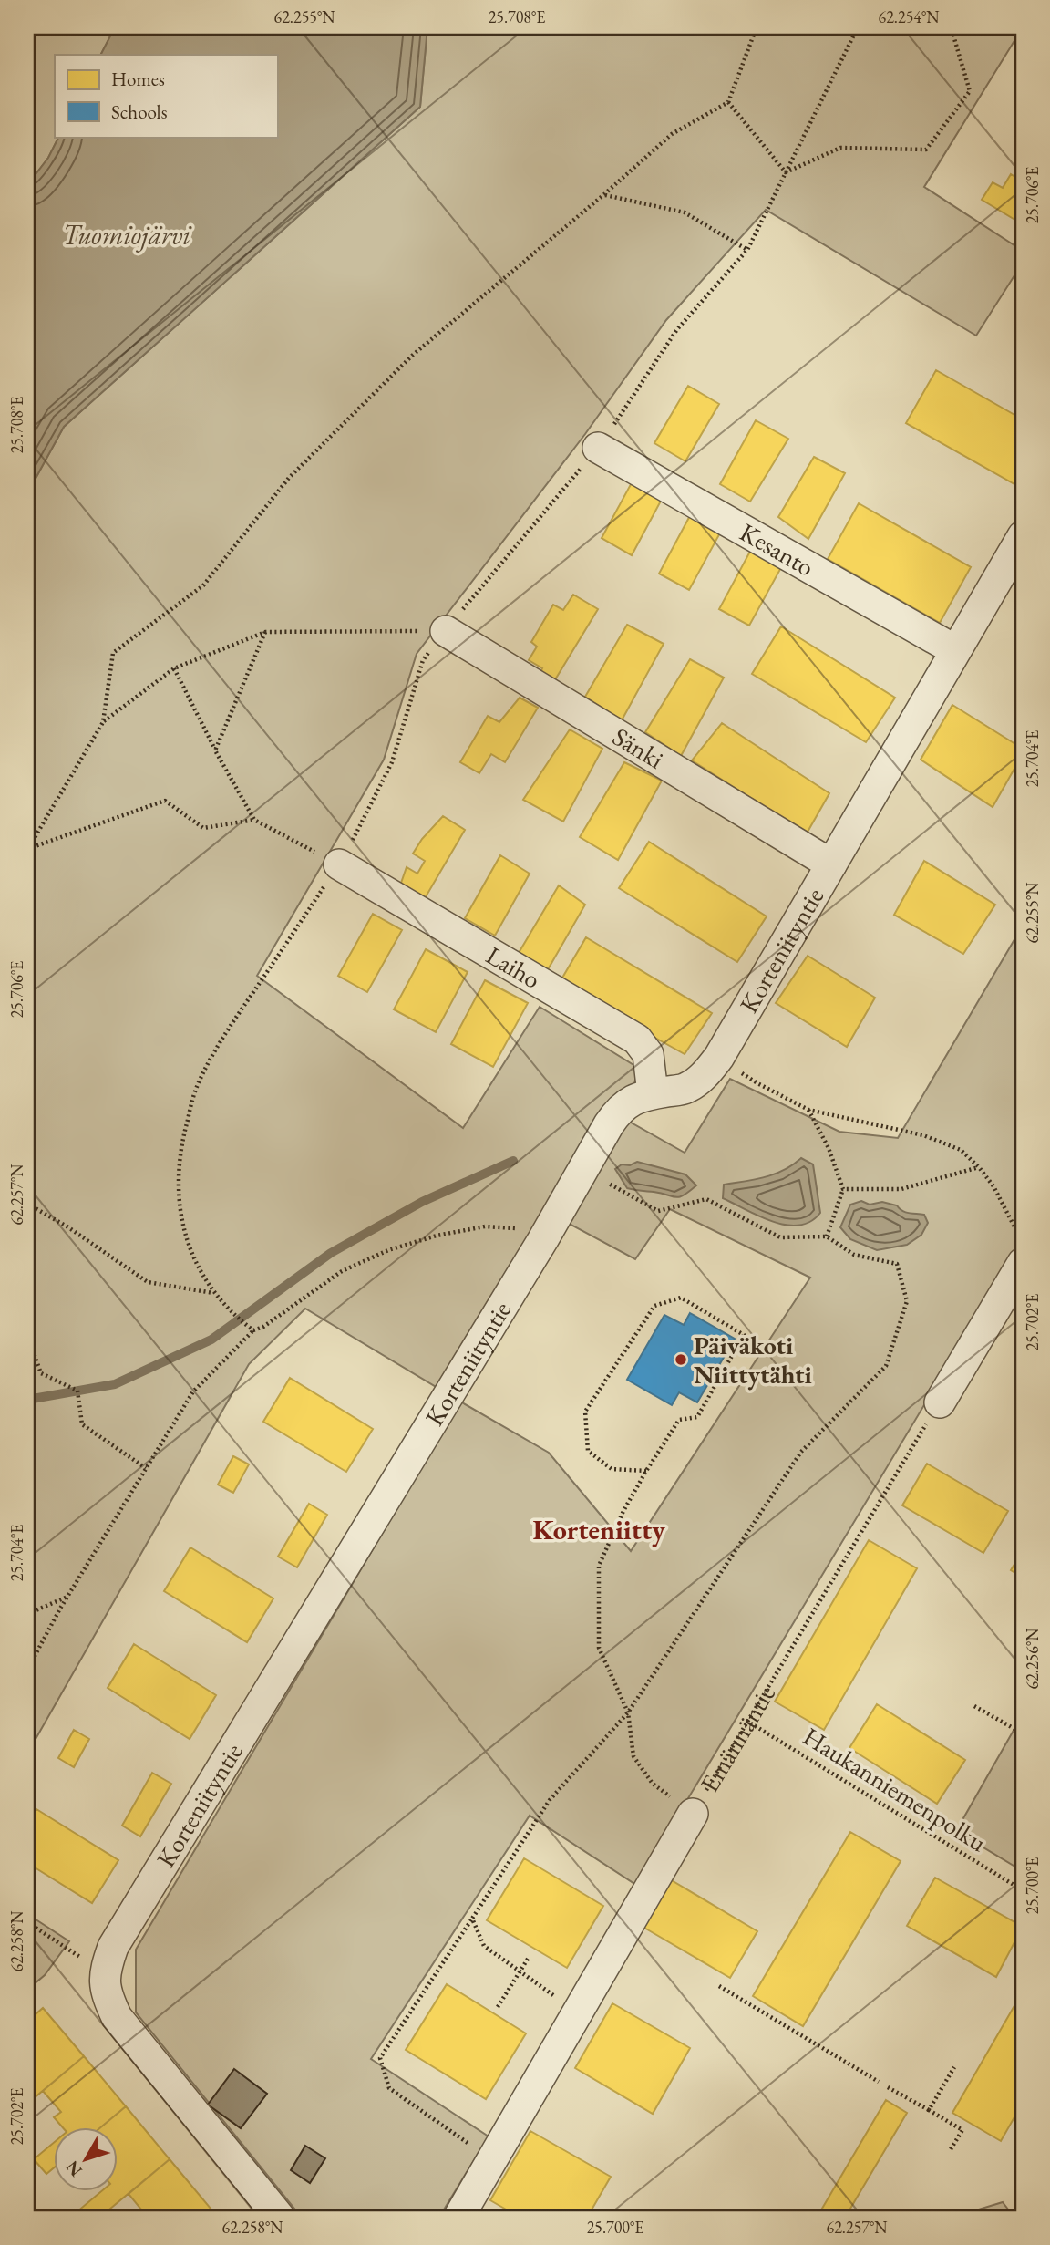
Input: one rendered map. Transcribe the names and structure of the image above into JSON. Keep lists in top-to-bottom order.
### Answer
{
  "streets": {
    "street": [
      "Kesanto",
      "Sänki",
      "Korteniityntie",
      "Laiho",
      "Emännäntie"
    ],
    "path": ["Haukanniemenpolku"]
  },
  "crossings": [
    ["Kesanto", "Korteniityntie"],
    ["Sänki", "Korteniityntie"],
    ["Korteniityntie", "Laiho"],
    ["Emännäntie", "Haukanniemenpolku"]
  ],
  "districts": ["Korteniitty"],
  "water": ["Tuomiojärvi"],
  "places": ["Päiväkoti Niittytähti"],
  "legend": ["Homes", "Schools"],
  "north": "bottom left",
  "coordinates": [
    "62.255°N",
    "25.708°E",
    "62.254°N",
    "25.706°E",
    "25.704°E",
    "62.257°N",
    "25.702°E",
    "62.256°N",
    "25.700°E",
    "62.258°N"
  ]
}
